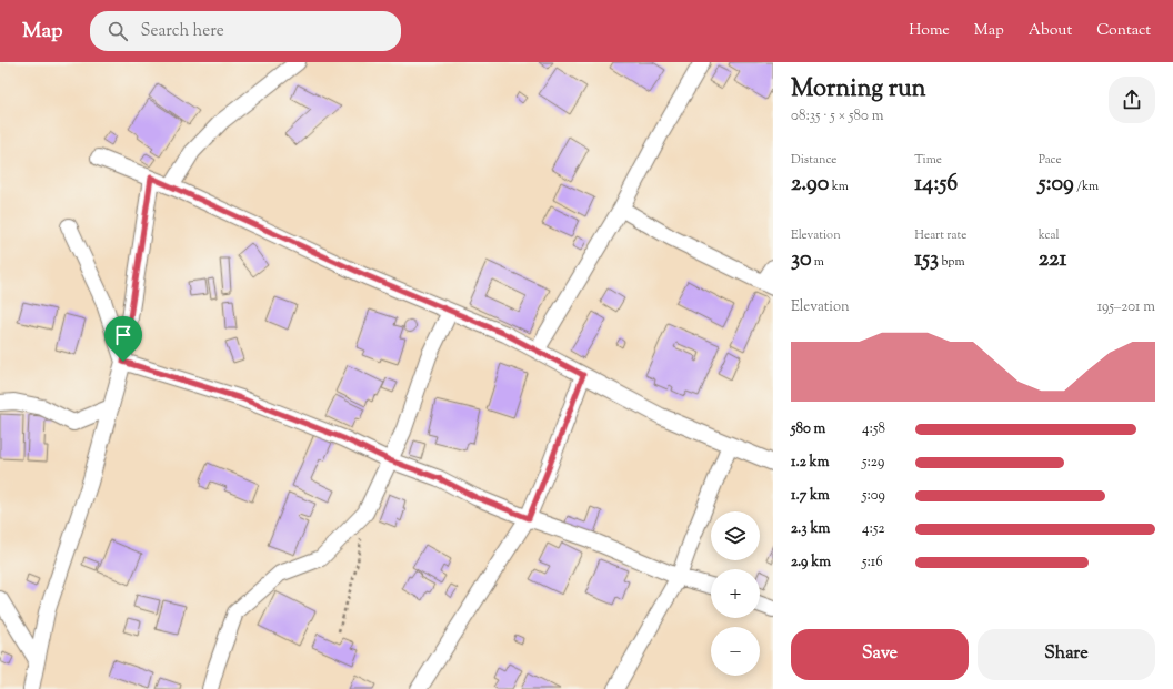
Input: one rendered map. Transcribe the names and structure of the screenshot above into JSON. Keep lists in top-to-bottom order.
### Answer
{
  "page": {
    "header": "Map",
    "search": "Search here",
    "nav": [
      "Home",
      "Map",
      "About",
      "Contact"
    ],
    "heading": ["Morning run", "08:35 · 5 × 580 m"],
    "stats": [
      ["Distance", "2.90 km"],
      ["Time", "14:56"],
      ["Pace", "5:09 /km"],
      ["Elevation", "30 m"],
      ["Heart rate", "153 bpm"],
      ["kcal", "221"]
    ],
    "chart": ["Elevation", "195–201 m"],
    "list": [
      {
        "name": "580 m",
        "note": "4:58"
      },
      {
        "name": "1.2 km",
        "note": "5:29"
      },
      {
        "name": "1.7 km",
        "note": "5:09"
      },
      {
        "name": "2.3 km",
        "note": "4:52"
      },
      {
        "name": "2.9 km",
        "note": "5:16"
      }
    ],
    "map_buttons": ["+", "−"],
    "buttons": ["Save", "Share"]
  }
}
